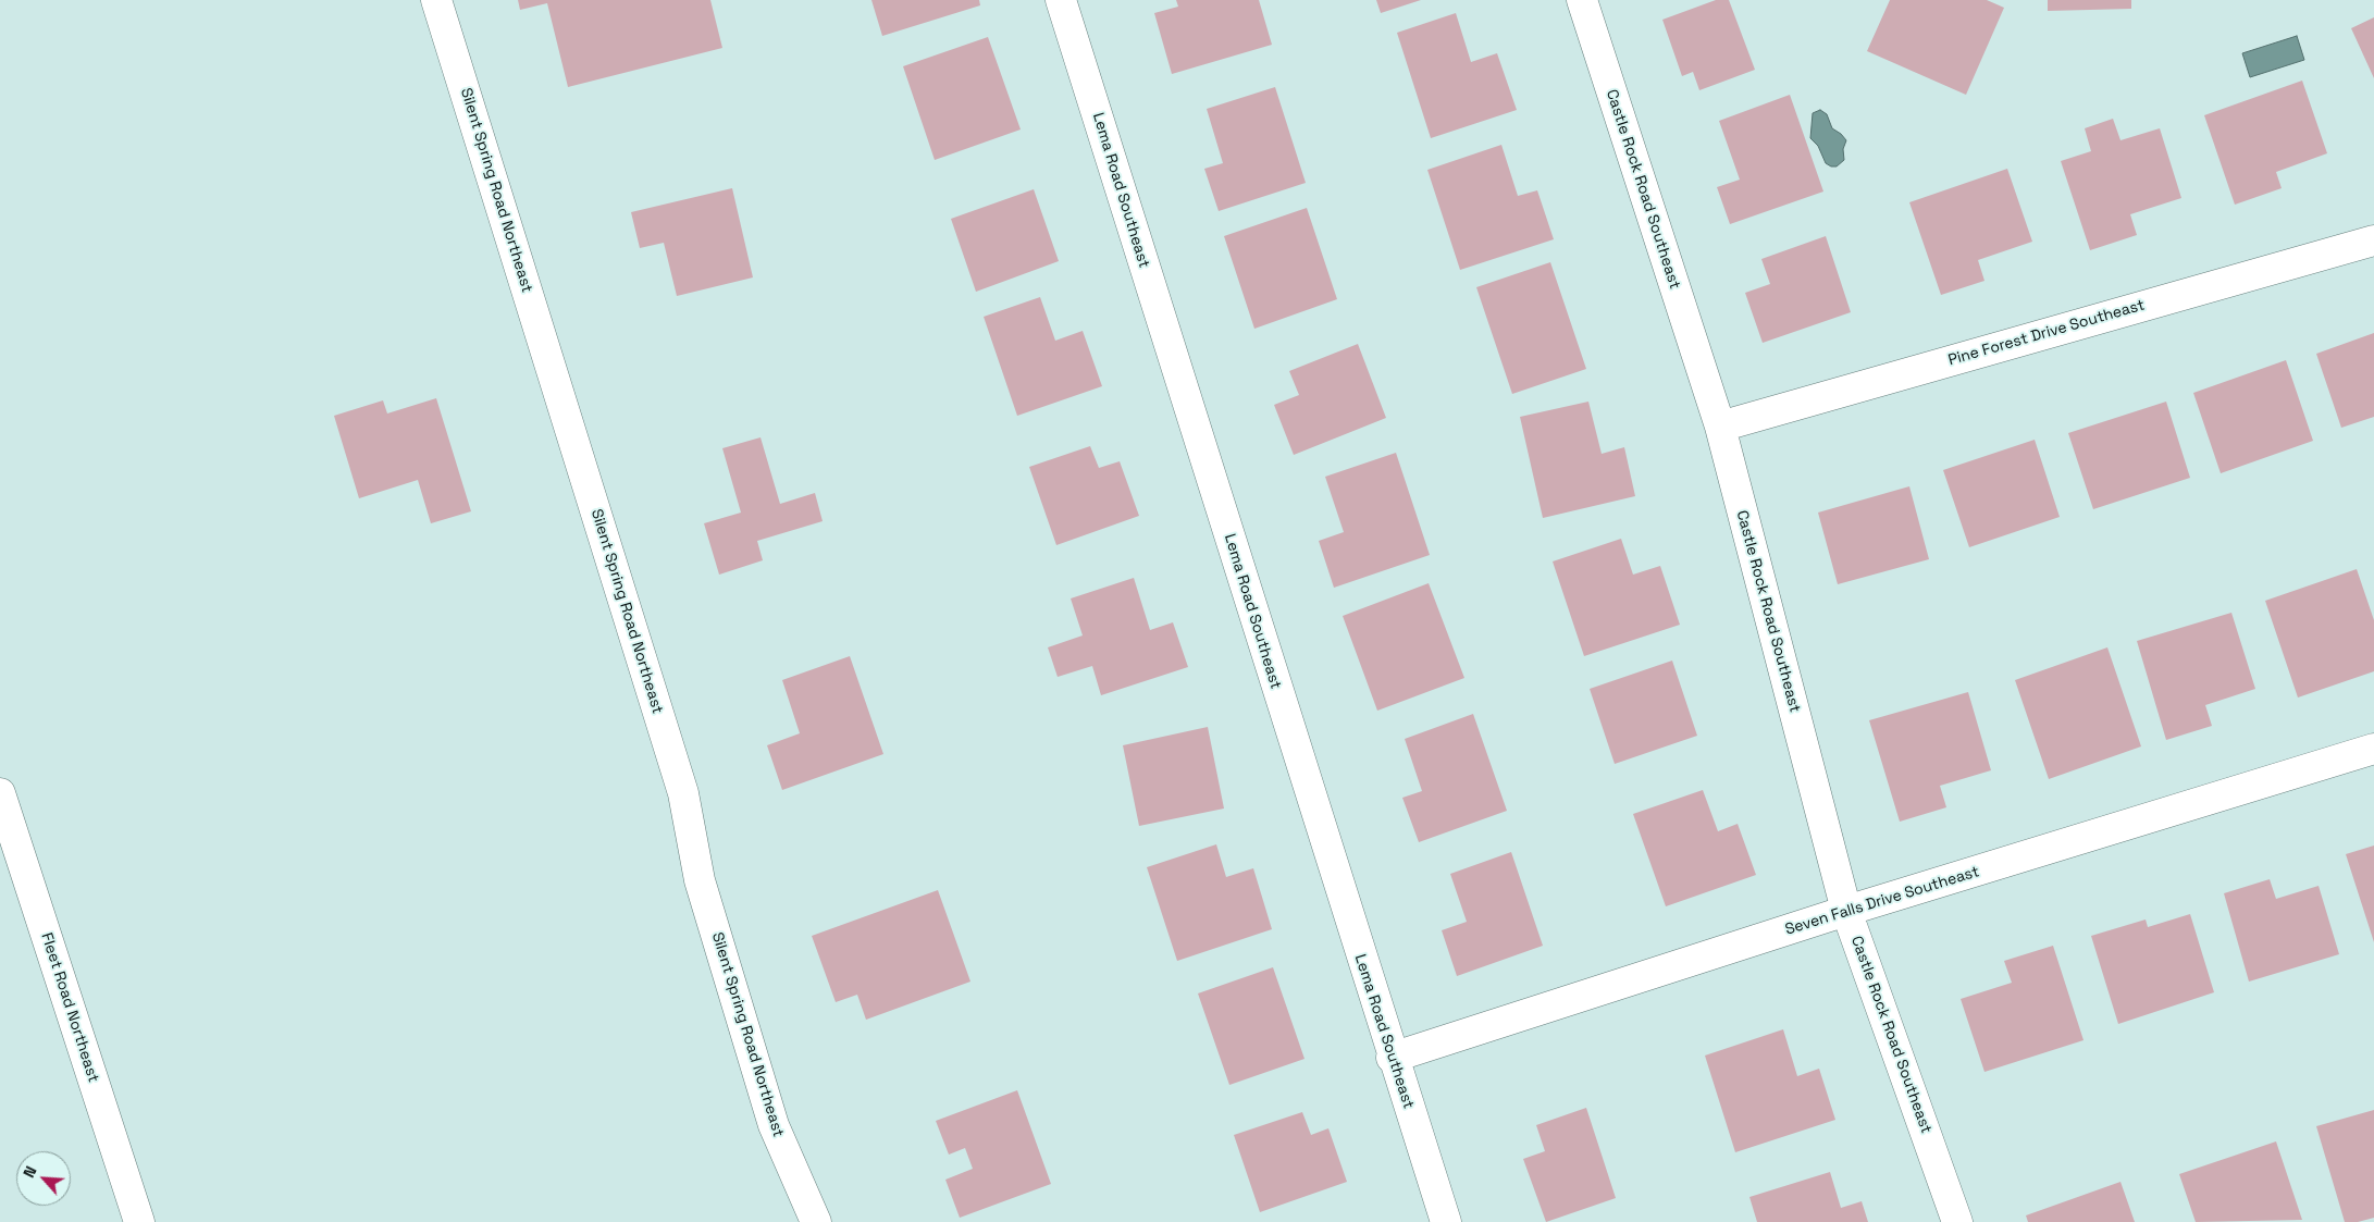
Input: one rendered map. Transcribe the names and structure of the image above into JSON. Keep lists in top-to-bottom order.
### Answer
{
  "streets": {
    "street": [
      "Castle Rock Road Southeast",
      "Silent Spring Road Northeast",
      "Lema Road Southeast",
      "Pine Forest Drive Southeast",
      "Seven Falls Drive Southeast",
      "Fleet Road Northeast"
    ]
  },
  "crossings": [
    ["Castle Rock Road Southeast", "Pine Forest Drive Southeast"],
    ["Castle Rock Road Southeast", "Seven Falls Drive Southeast"],
    ["Lema Road Southeast", "Seven Falls Drive Southeast"]
  ],
  "north": "top left"
}
